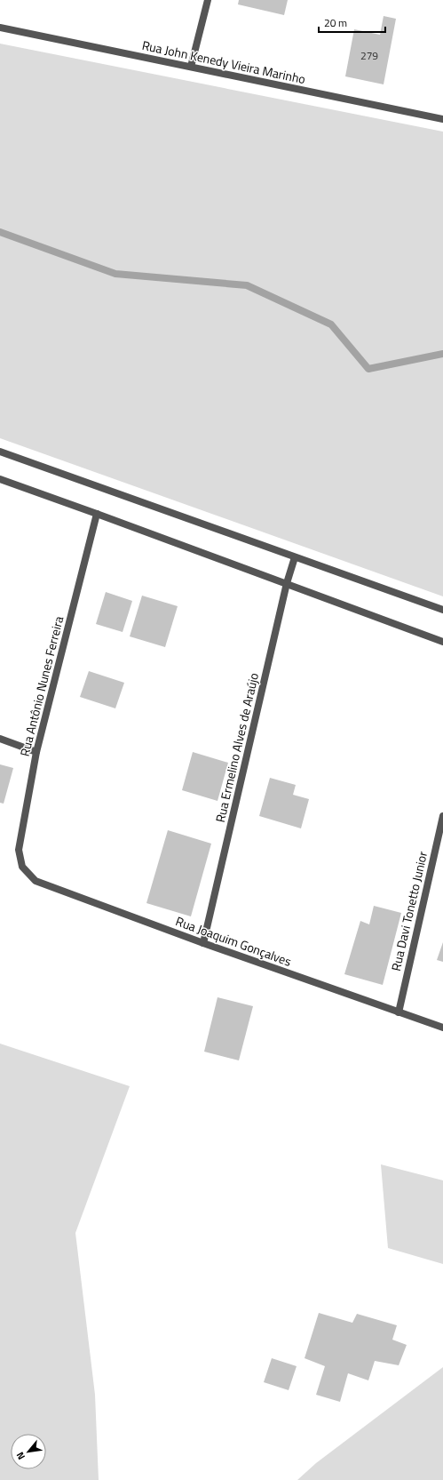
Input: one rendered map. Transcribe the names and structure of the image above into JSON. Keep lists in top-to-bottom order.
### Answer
{
  "streets": {
    "street": [
      "Rua John Kenedy Vieira Marinho",
      "Rua Antônio Nunes Ferreira",
      "Rua Ermelino Alves de Araújo",
      "Rua Davi Tonetto Junior",
      "Rua Joaquim Gonçalves"
    ]
  },
  "crossings": [
    ["Rua Antônio Nunes Ferreira", "Rua Joaquim Gonçalves"],
    ["Rua Ermelino Alves de Araújo", "Rua Joaquim Gonçalves"],
    ["Rua Davi Tonetto Junior", "Rua Joaquim Gonçalves"]
  ],
  "house_numbers": ["279"],
  "scale_bar": "20 m",
  "north": "bottom left"
}
